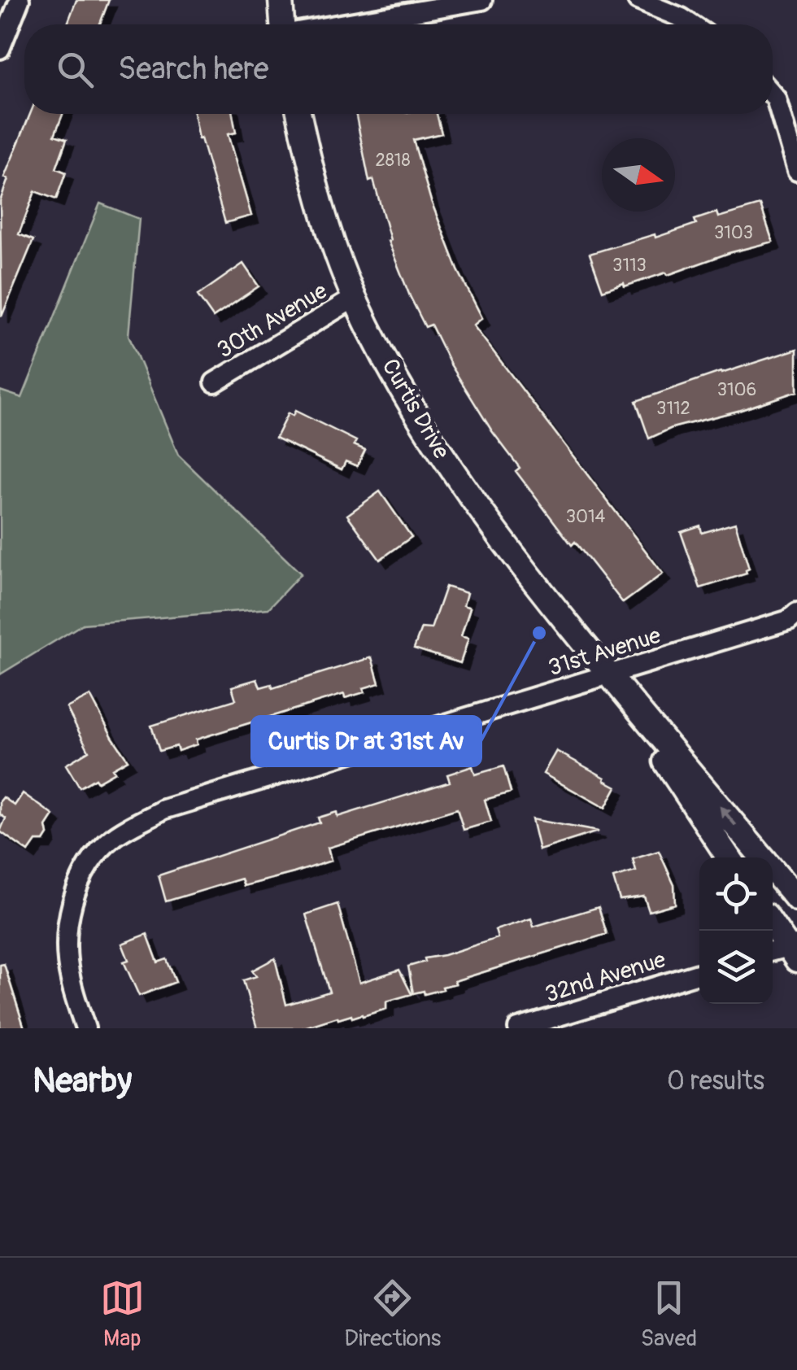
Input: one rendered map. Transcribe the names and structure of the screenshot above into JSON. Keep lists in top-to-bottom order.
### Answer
{
  "streets": {
    "street": [
      "30th Avenue",
      "Curtis Drive",
      "31st Avenue",
      "32nd Avenue"
    ]
  },
  "crossings": [
    ["30th Avenue", "Curtis Drive"],
    ["Curtis Drive", "31st Avenue"]
  ],
  "places": ["Curtis Dr at 31st Av"],
  "house_numbers": [
    "2818",
    "3103",
    "3113",
    "3106",
    "3112",
    "3014"
  ],
  "north": "right",
  "page": {
    "search": "Search here",
    "heading": ["Nearby", "0 results"],
    "nav": ["Map", "Directions", "Saved"]
  }
}
